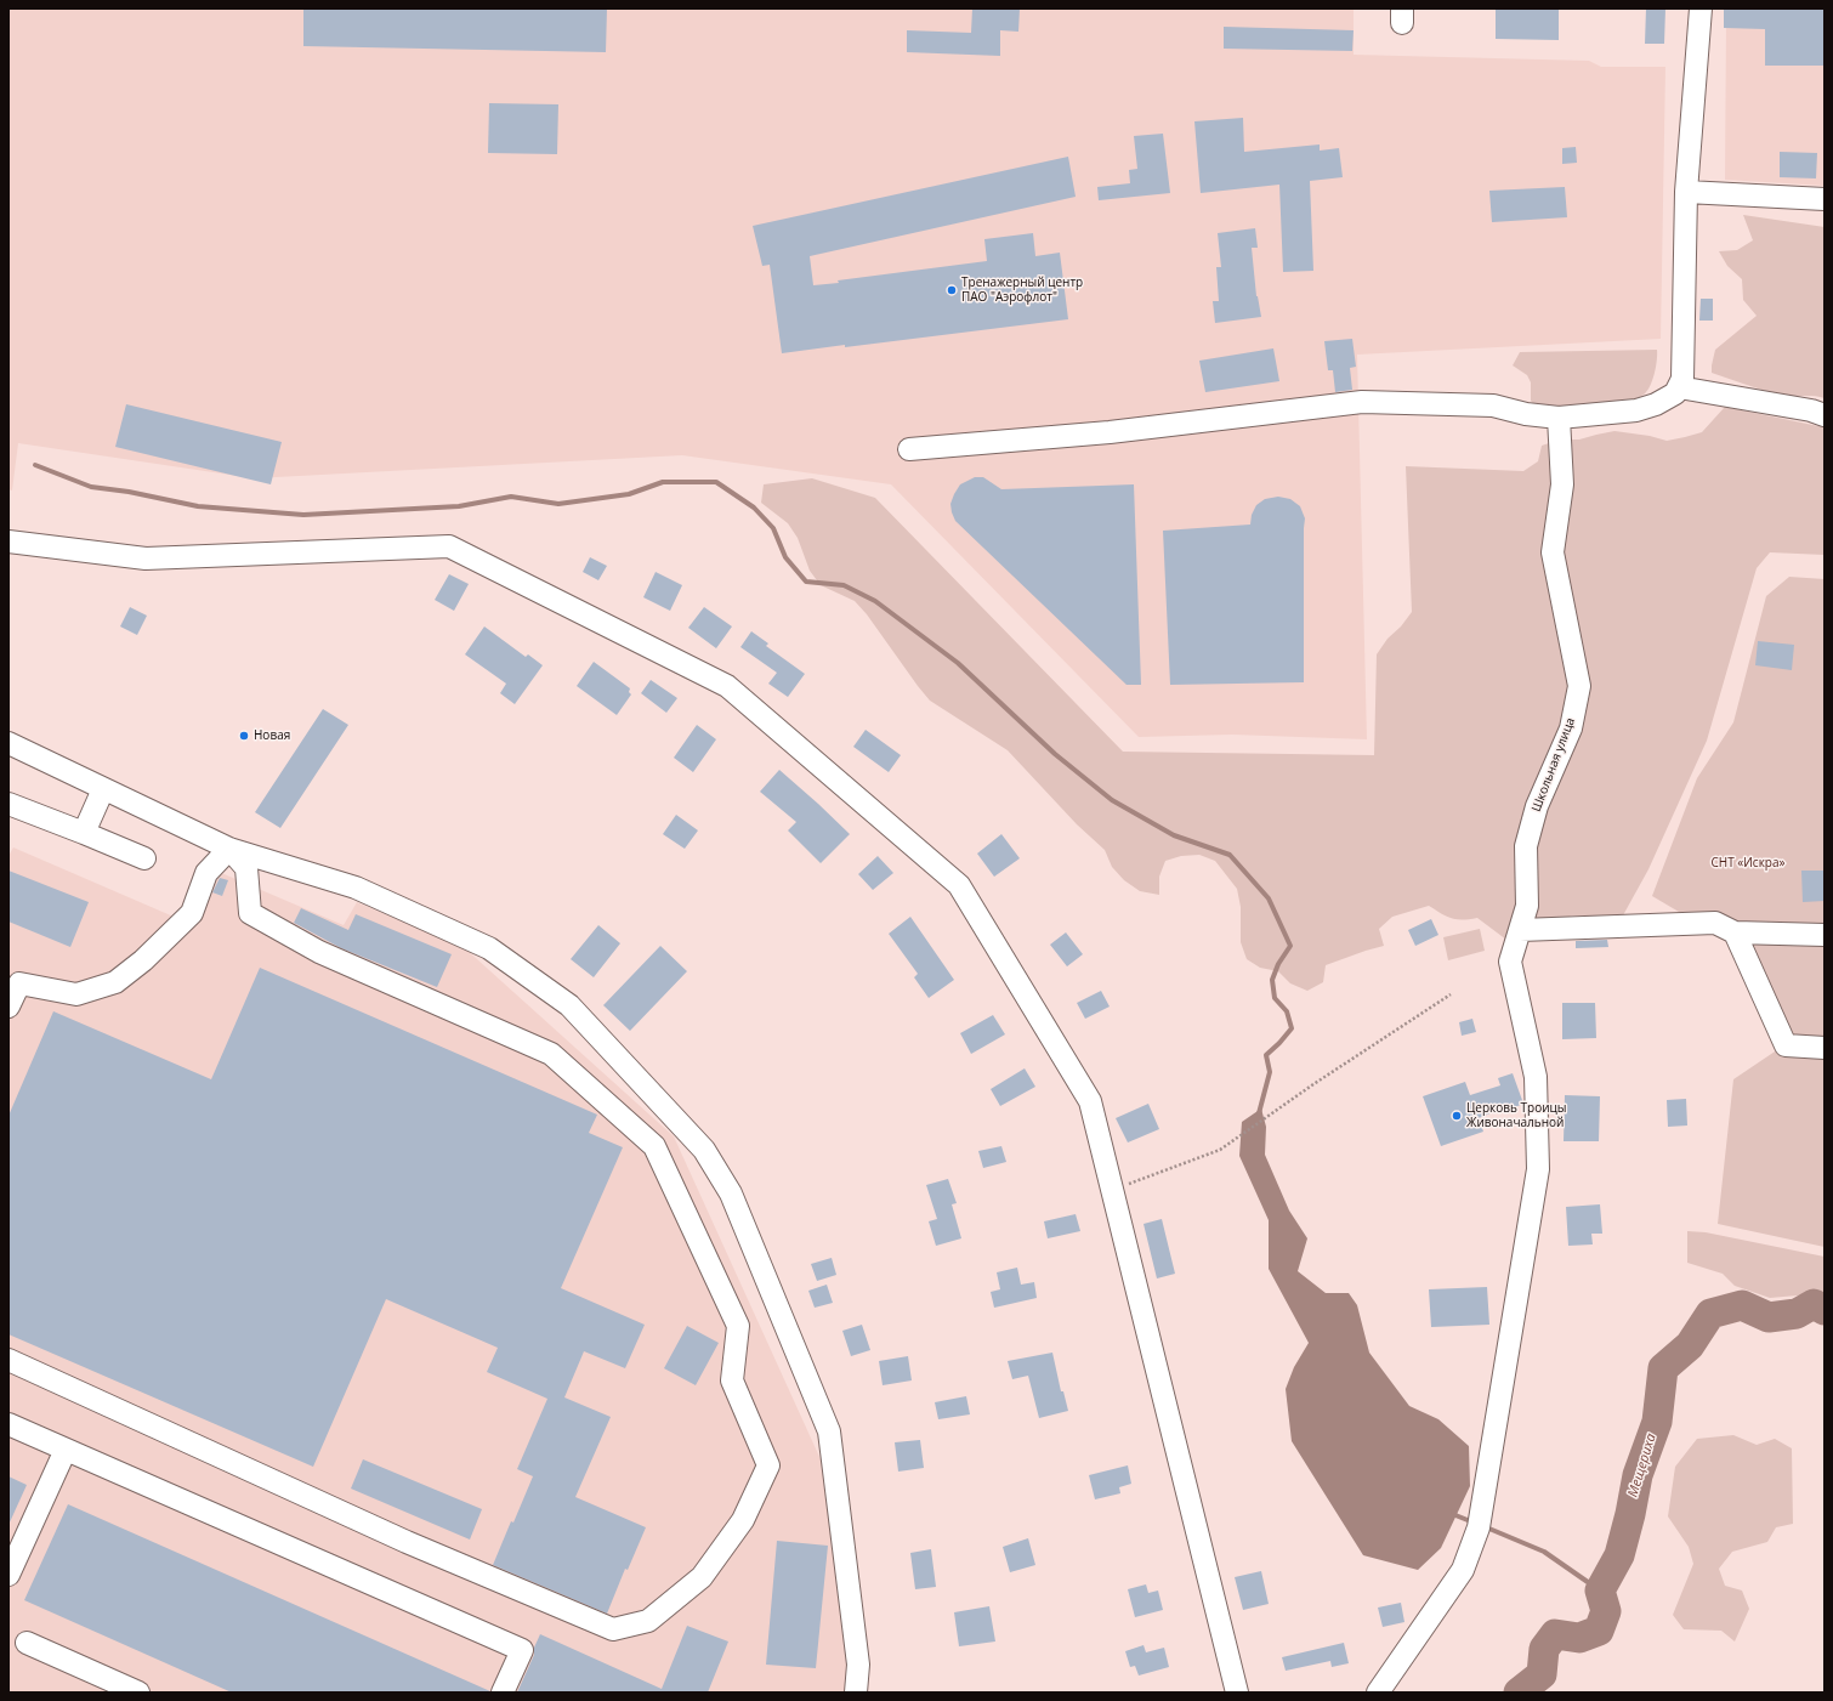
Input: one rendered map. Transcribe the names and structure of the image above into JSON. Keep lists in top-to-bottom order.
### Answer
{
  "streets": {
    "street": ["Школьная улица"]
  },
  "water": ["Мещериха"],
  "parks": ["СНТ «Искра»"],
  "places": ["Тренажерный центр ПАО \"Аэрофлот\"", "Новая", "Церковь Троицы Живоначальной"]
}
